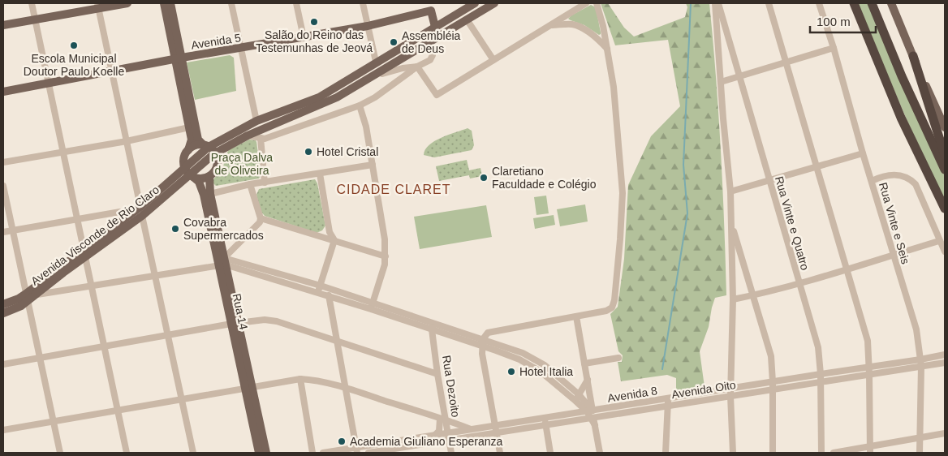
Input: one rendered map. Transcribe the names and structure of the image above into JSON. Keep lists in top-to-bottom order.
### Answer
{
  "streets": {
    "main road": ["Avenida 5", "Avenida Visconde de Rio Claro", "Rua 14"],
    "street": [
      "Rua Vinte e Quatro",
      "Rua Vinte e Seis",
      "Rua Dezoito",
      "Avenida Oito",
      "Avenida 8"
    ]
  },
  "crossings": [
    ["Rua Vinte e Quatro", "Avenida Oito"],
    ["Rua Vinte e Quatro", "Avenida 8"],
    ["Rua Vinte e Seis", "Avenida Oito"],
    ["Rua Vinte e Seis", "Avenida 8"],
    ["Avenida Visconde de Rio Claro", "Rua 14"],
    ["Avenida Oito", "Avenida 8"]
  ],
  "districts": ["CIDADE CLARET"],
  "parks": ["Praça Dalva de Oliveira"],
  "places": [
    "Salão do Reino das Testemunhas de Jeová",
    "Assembléia de Deus",
    "Escola Municipal Doutor Paulo Koelle",
    "Hotel Cristal",
    "Claretiano Faculdade e Colégio",
    "Covabra Supermercados",
    "Hotel Italia",
    "Academia Giuliano Esperanza"
  ],
  "scale_bar": "100 m"
}
